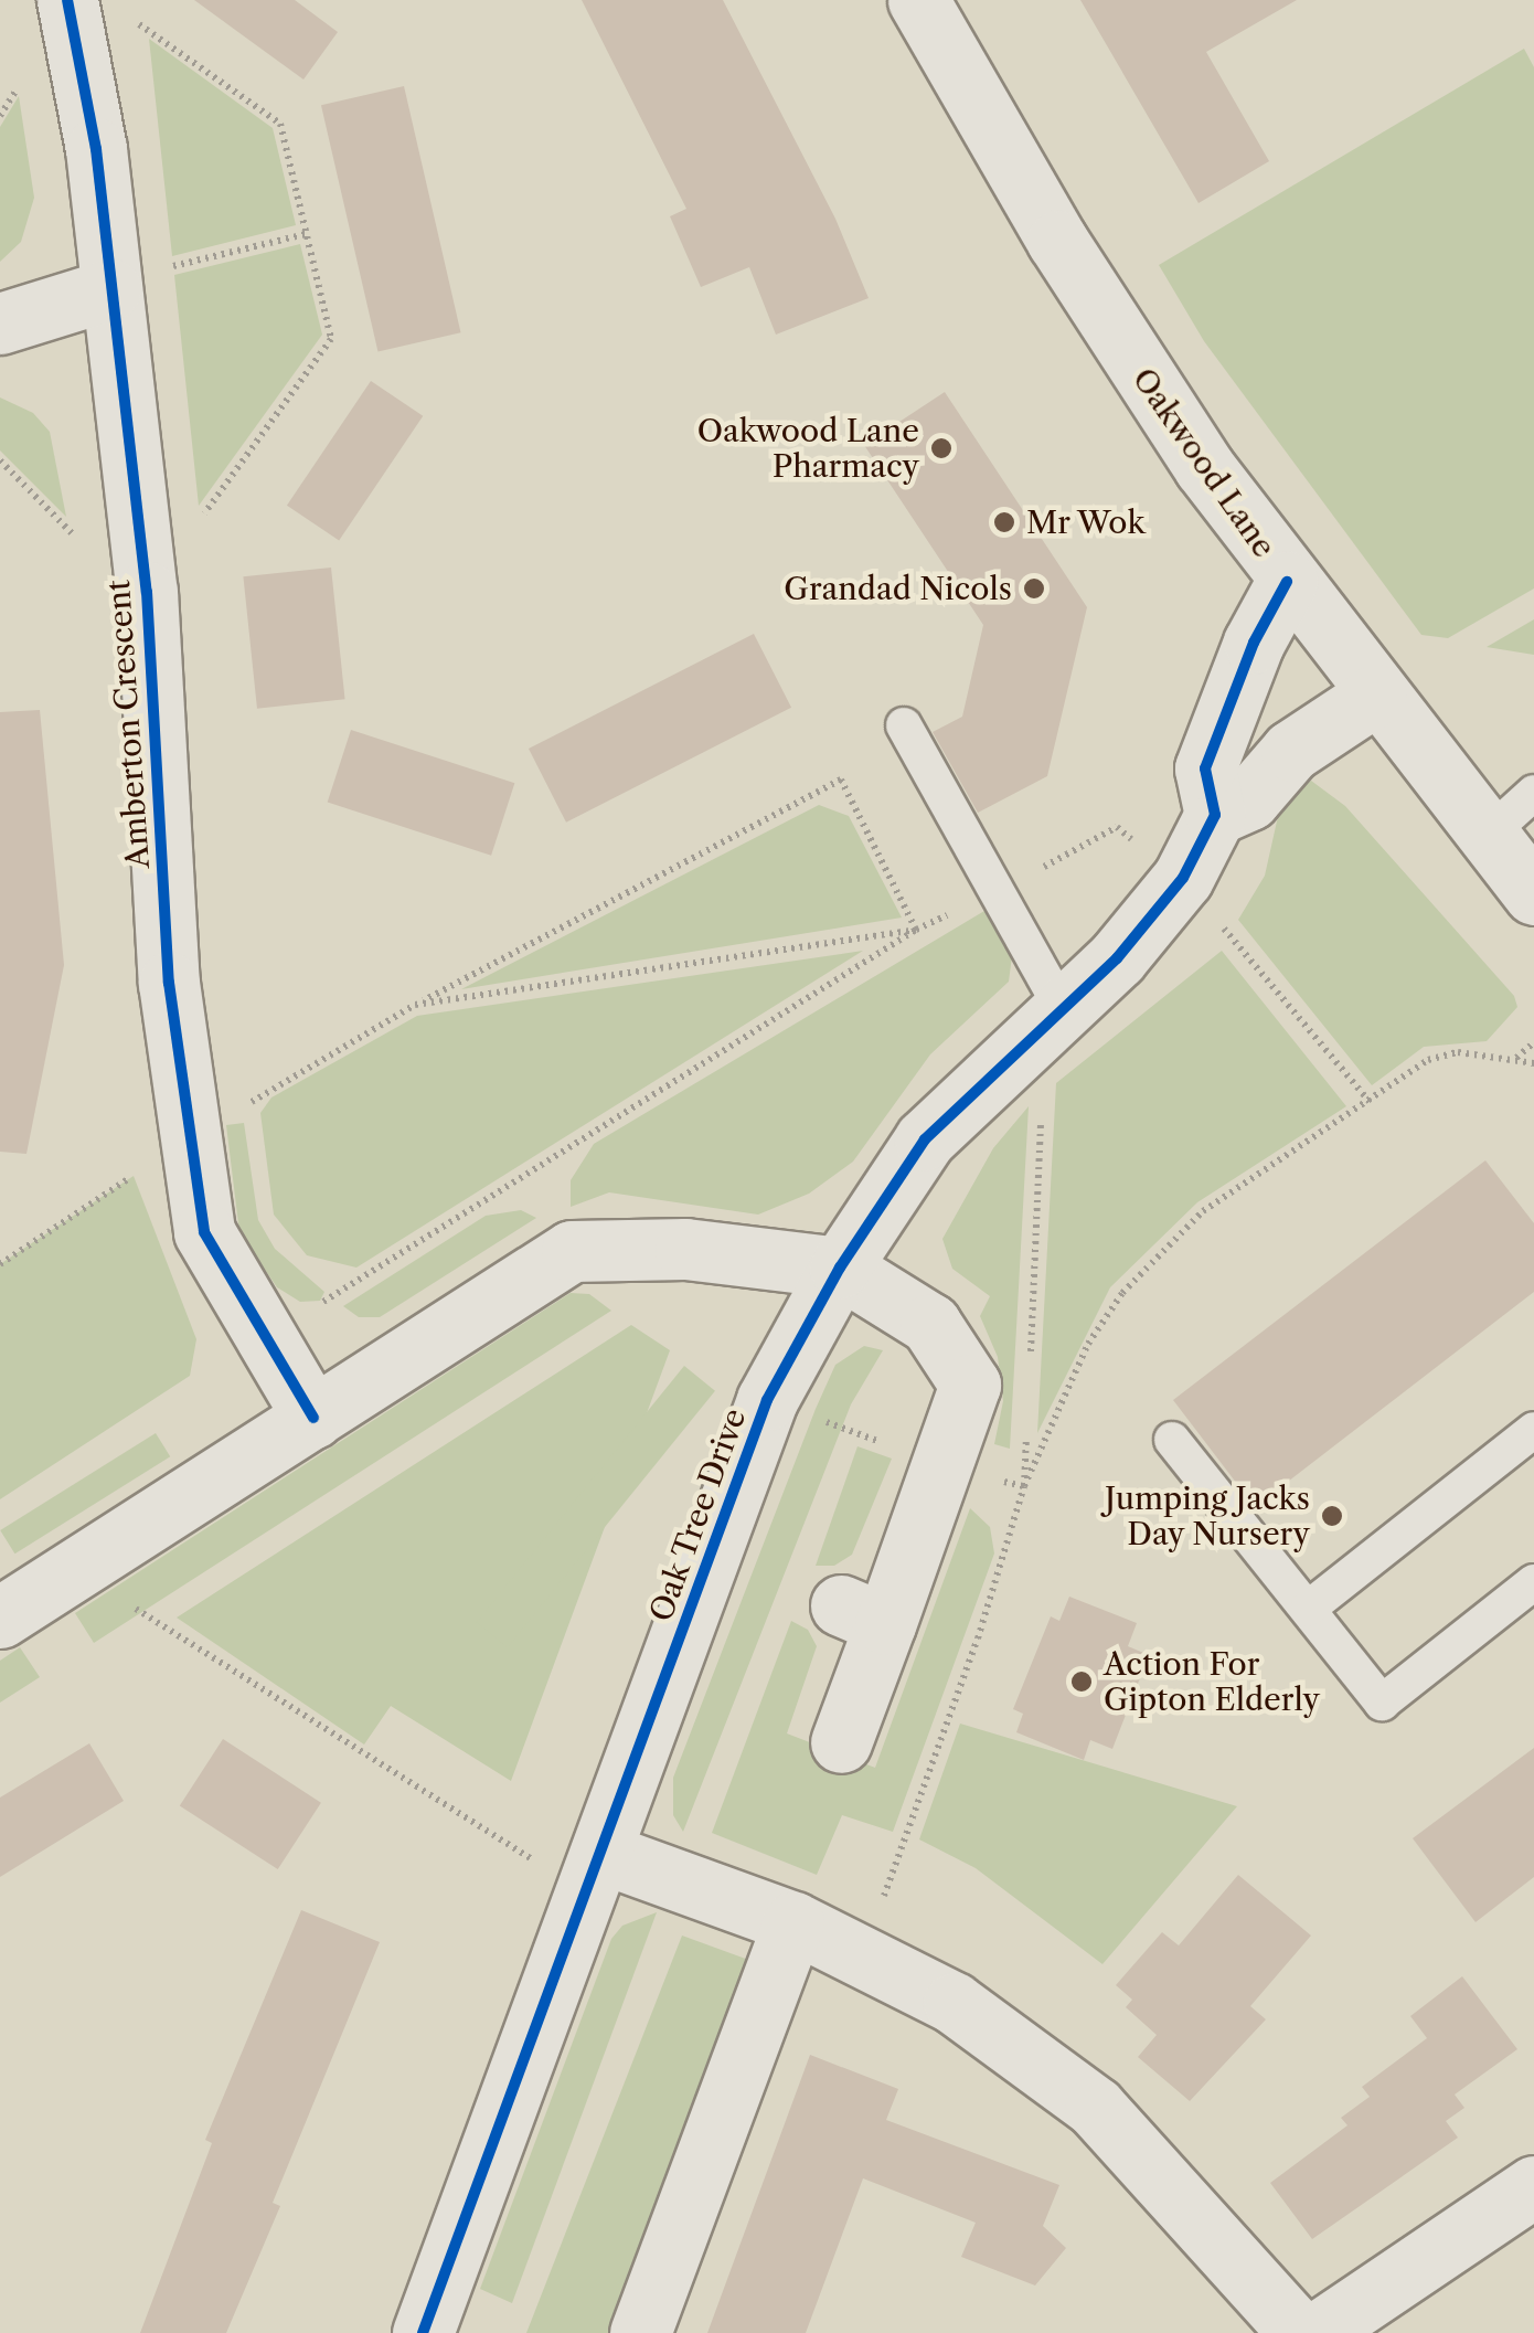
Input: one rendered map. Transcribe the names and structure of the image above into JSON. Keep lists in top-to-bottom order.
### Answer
{
  "streets": {
    "street": ["Oakwood Lane", "Amberton Crescent", "Oak Tree Drive"]
  },
  "places": [
    "Oakwood Lane Pharmacy",
    "Mr Wok",
    "Grandad Nicols",
    "Jumping Jacks Day Nursery",
    "Action For Gipton Elderly"
  ]
}
